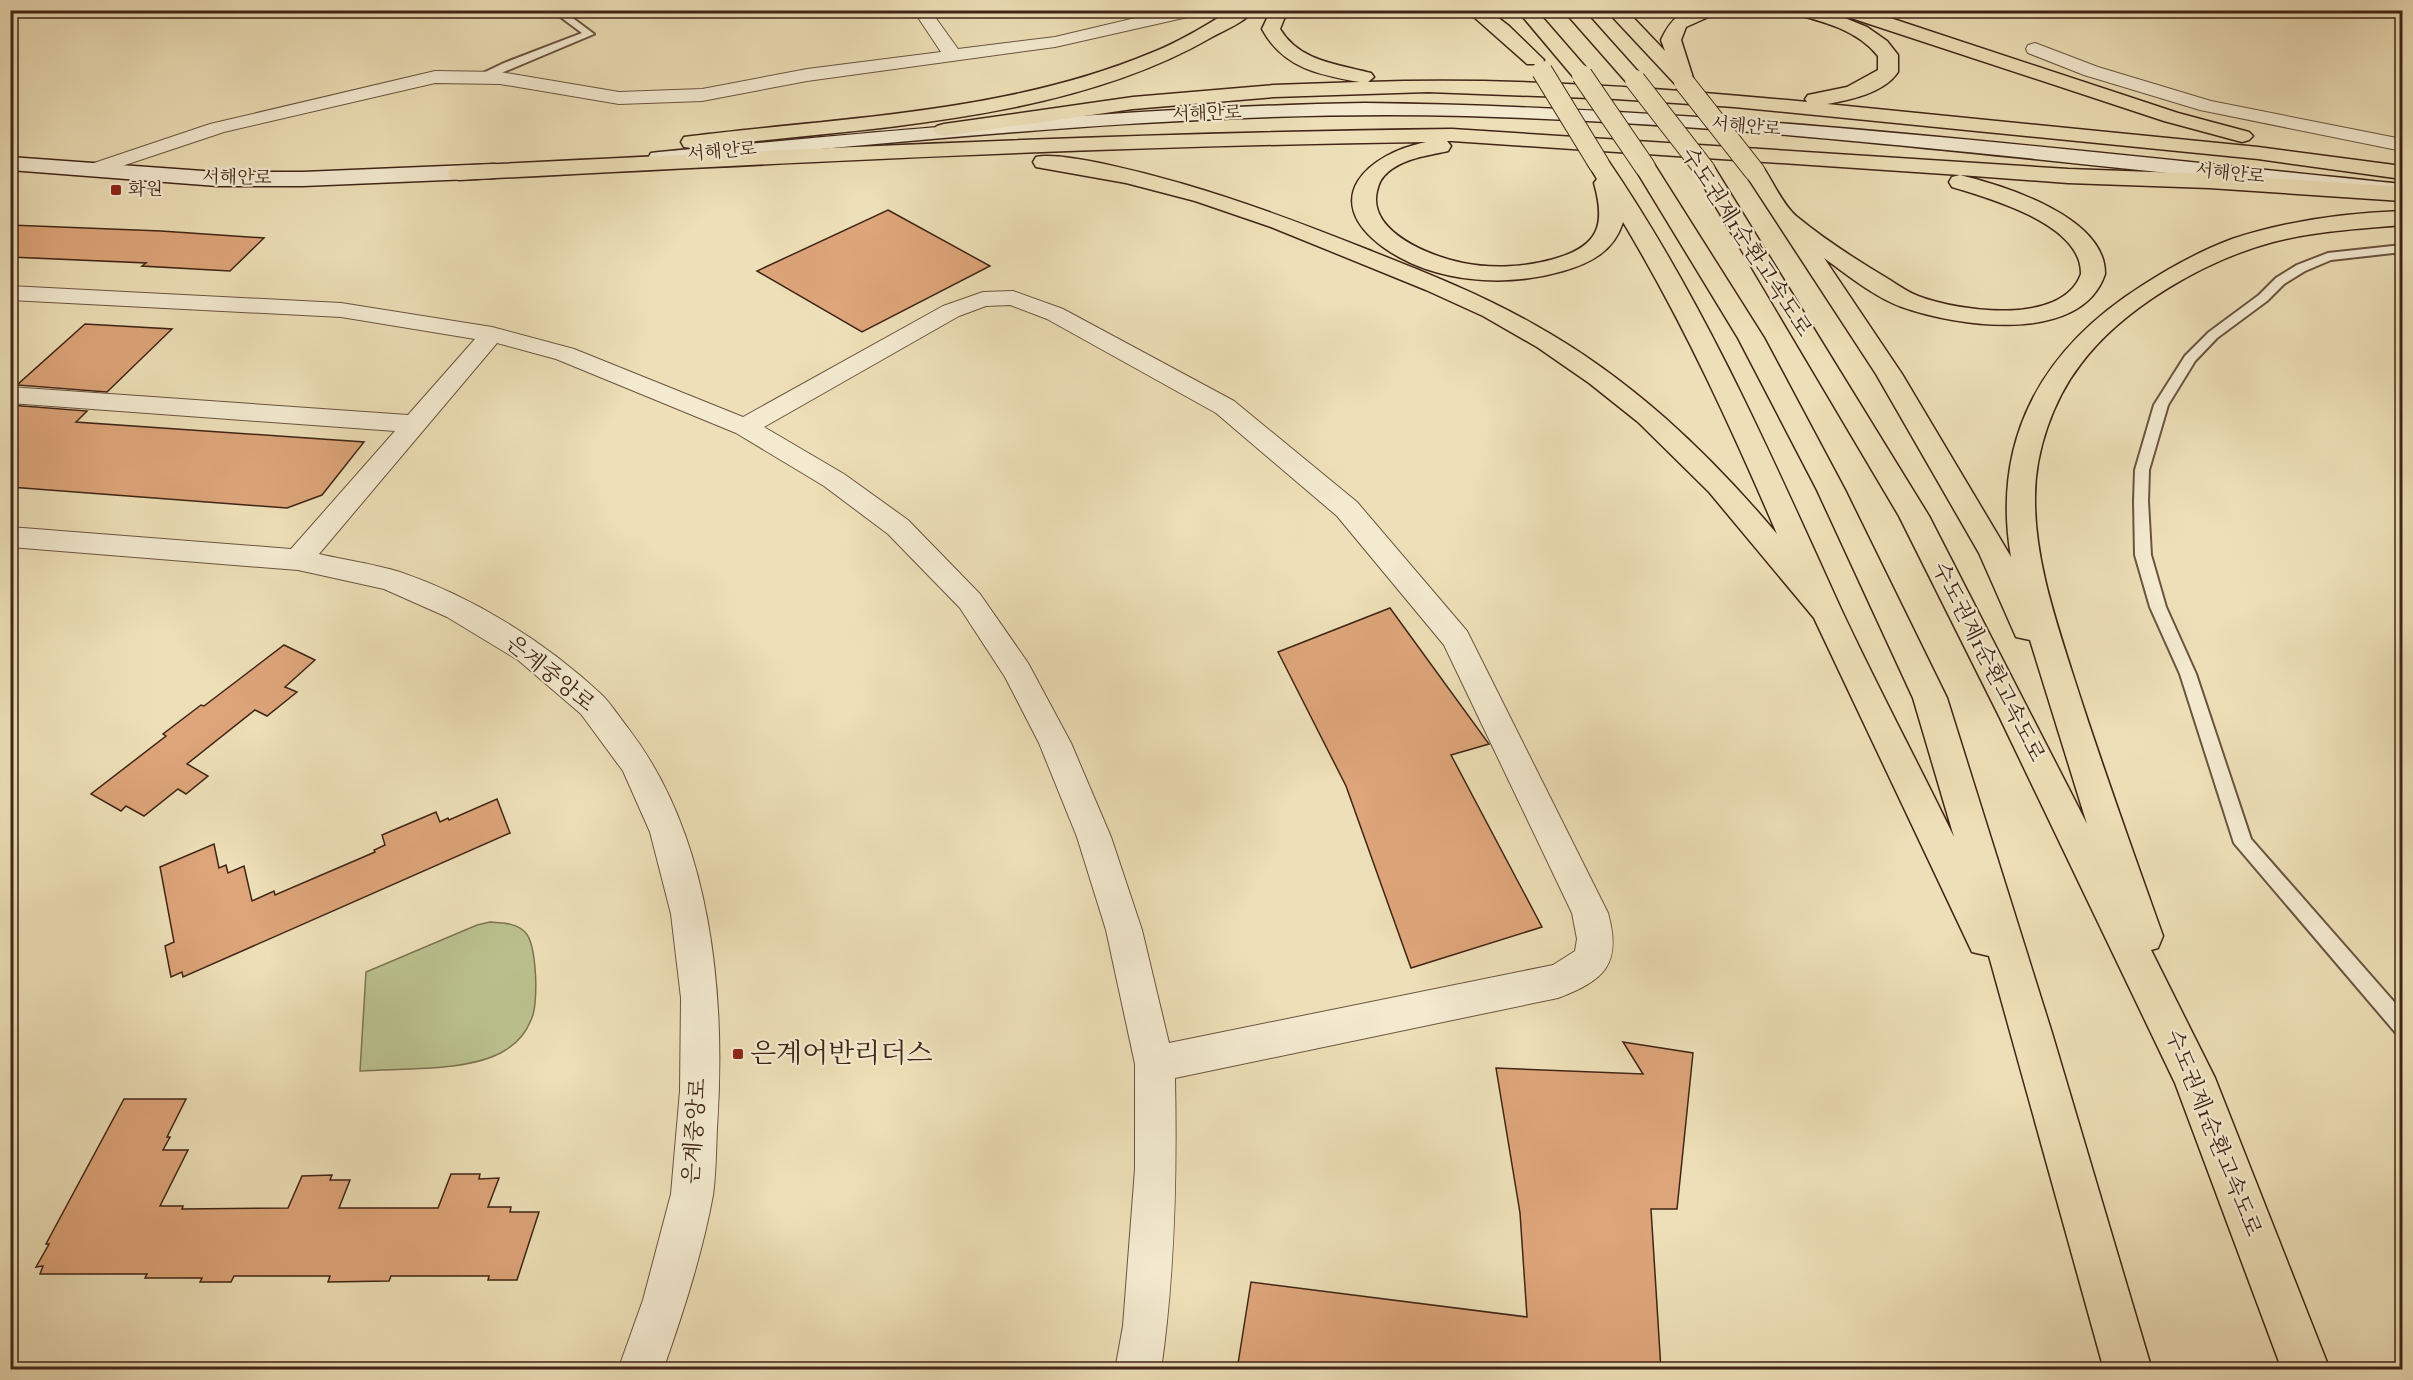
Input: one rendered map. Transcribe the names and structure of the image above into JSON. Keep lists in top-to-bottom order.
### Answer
{
  "streets": {
    "highway": ["수도권제1순환고속도로"],
    "main road": ["서해안로"],
    "street": ["은계중앙로"]
  },
  "places": {
    "transit": ["화원", "은계어반리더스"]
  }
}
